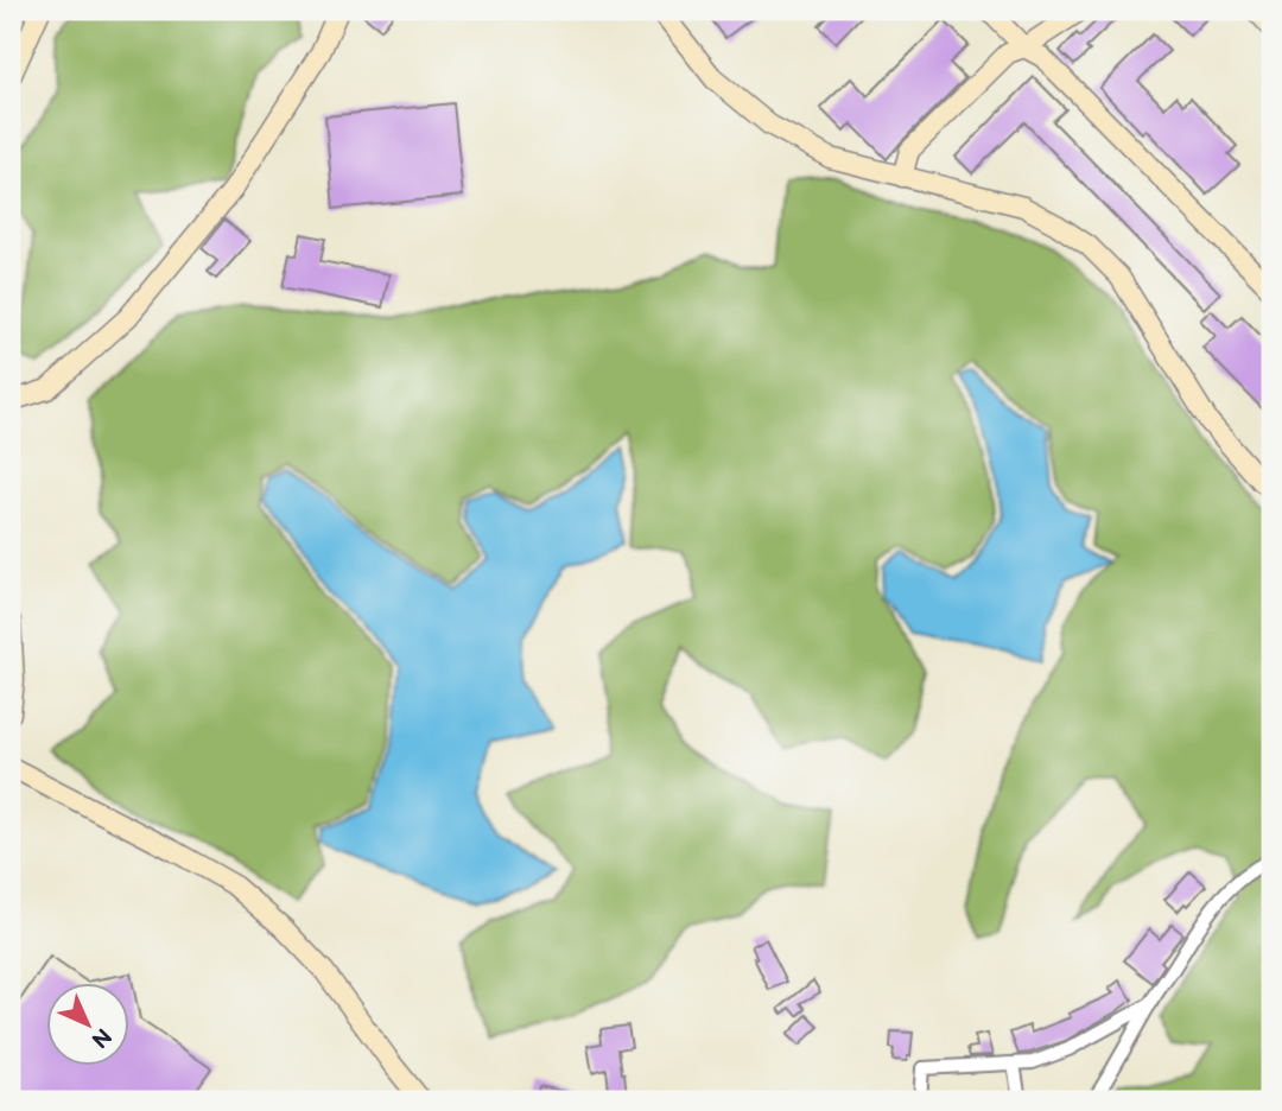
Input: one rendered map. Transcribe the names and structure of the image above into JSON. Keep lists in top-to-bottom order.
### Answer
{
  "north": "bottom right"
}
